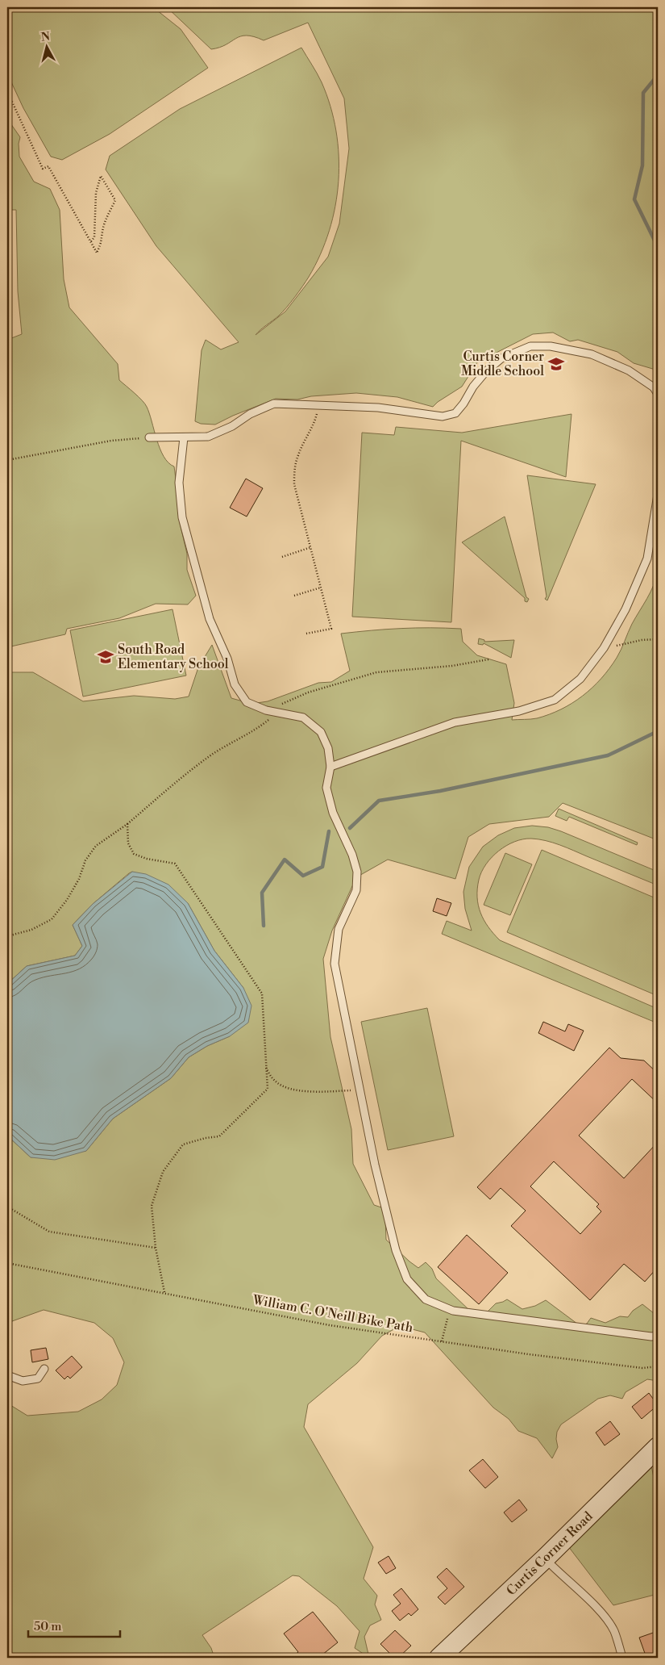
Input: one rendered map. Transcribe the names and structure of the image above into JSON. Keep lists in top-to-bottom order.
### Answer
{
  "streets": {
    "street": ["Curtis Corner Road"],
    "path": ["William C. O'Neill Bike Path"]
  },
  "places": {
    "school or university": ["Curtis Corner Middle School", "South Road Elementary School"]
  },
  "scale_bar": "50 m",
  "north": "top"
}
